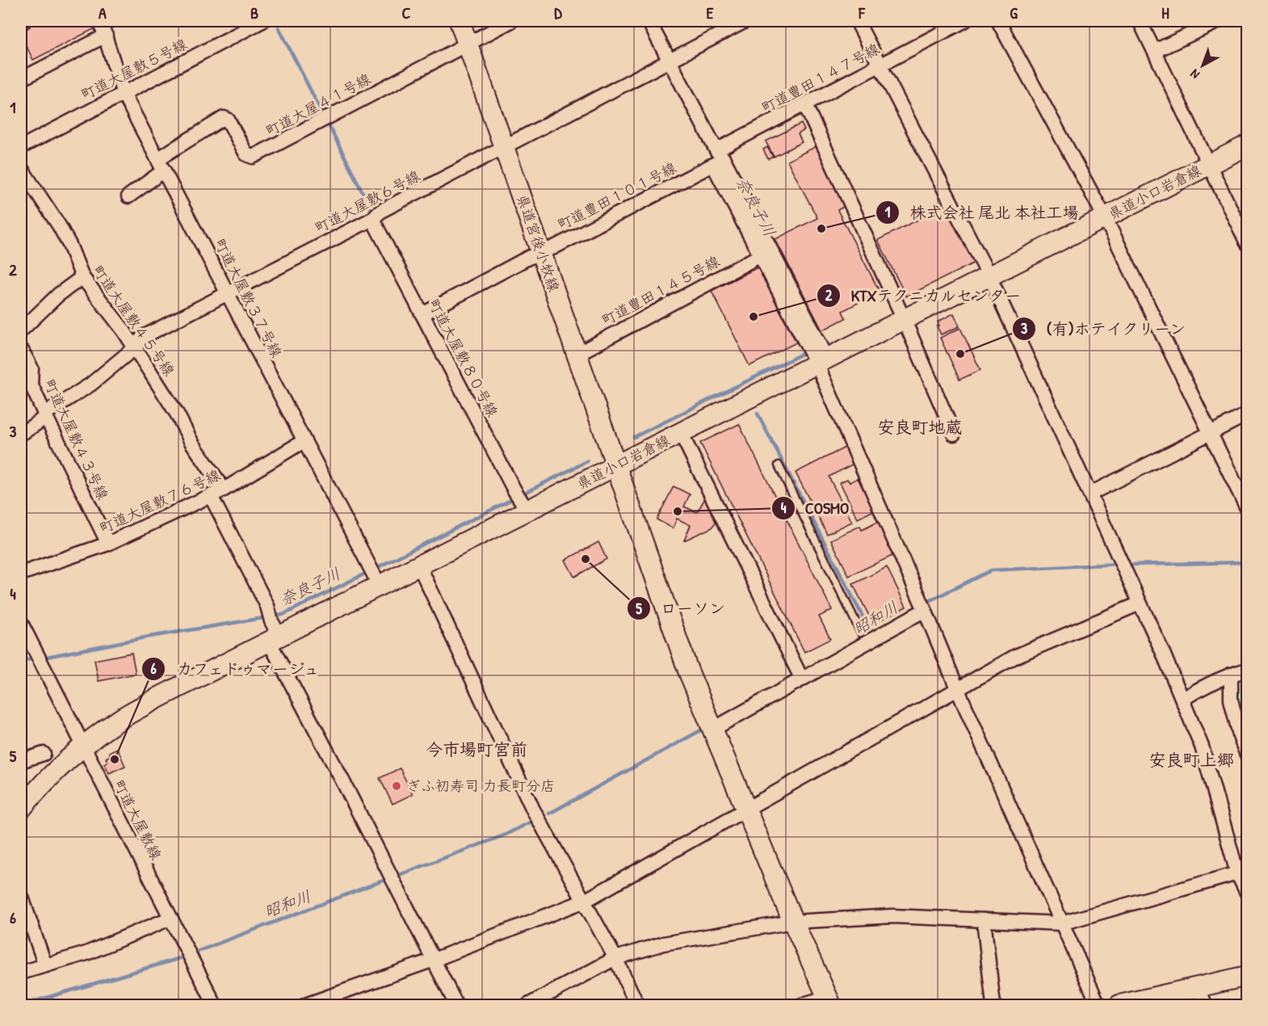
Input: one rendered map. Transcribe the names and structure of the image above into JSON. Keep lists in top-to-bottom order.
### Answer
{
  "streets": {
    "main road": ["県道小口岩倉線", "県道宮後小牧線"],
    "street": [
      "町道大屋敷５号線",
      "町道豊田１４７号線",
      "町道大屋４１号線",
      "町道豊田１０１号線",
      "町道大屋敷６号線",
      "町道豊田１４５号線",
      "町道大屋敷３７号線",
      "町道大屋敷４５号線",
      "町道大屋敷８０号線",
      "町道大屋敷４３号線",
      "町道大屋敷７６号線",
      "町道大屋敷線"
    ]
  },
  "crossings": [
    ["町道大屋敷５号線", "町道大屋敷３７号線"],
    ["町道豊田１４７号線", "町道豊田１０１号線"],
    ["町道大屋４１号線", "県道宮後小牧線"],
    ["町道大屋４１号線", "町道大屋敷３７号線"],
    ["県道小口岩倉線", "県道宮後小牧線"],
    ["県道小口岩倉線", "町道大屋敷３７号線"],
    ["県道小口岩倉線", "町道大屋敷８０号線"],
    ["県道小口岩倉線", "町道大屋敷線"],
    ["町道豊田１０１号線", "県道宮後小牧線"],
    ["町道豊田１０１号線", "町道大屋敷８０号線"],
    ["町道大屋敷６号線", "県道宮後小牧線"],
    ["町道大屋敷６号線", "町道大屋敷３７号線"],
    ["町道大屋敷６号線", "町道大屋敷４５号線"],
    ["町道大屋敷６号線", "町道大屋敷８０号線"],
    ["町道大屋敷６号線", "町道大屋敷４３号線"],
    ["県道宮後小牧線", "町道豊田１４５号線"],
    ["町道大屋敷３７号線", "町道大屋敷７６号線"],
    ["町道大屋敷４５号線", "町道大屋敷７６号線"],
    ["町道大屋敷４３号線", "町道大屋敷７６号線"]
  ],
  "districts": ["安良町地蔵", "今市場町宮前", "安良町上郷"],
  "water": ["奈良子川", "昭和川"],
  "places": [
    "株式会社 尾北 本社工場",
    "KTXテクニカルセンター",
    "(有)ホテイクリーン",
    "COSMO",
    "ローソン",
    "カフェドゥマージュ",
    "ぎふ初寿司 力長町分店"
  ],
  "north": "bottom left",
  "grid": {
    "columns": [
      "A",
      "B",
      "C",
      "D",
      "E",
      "F",
      "G",
      "H"
    ],
    "rows": [
      "1",
      "2",
      "3",
      "4",
      "5",
      "6"
    ]
  }
}
